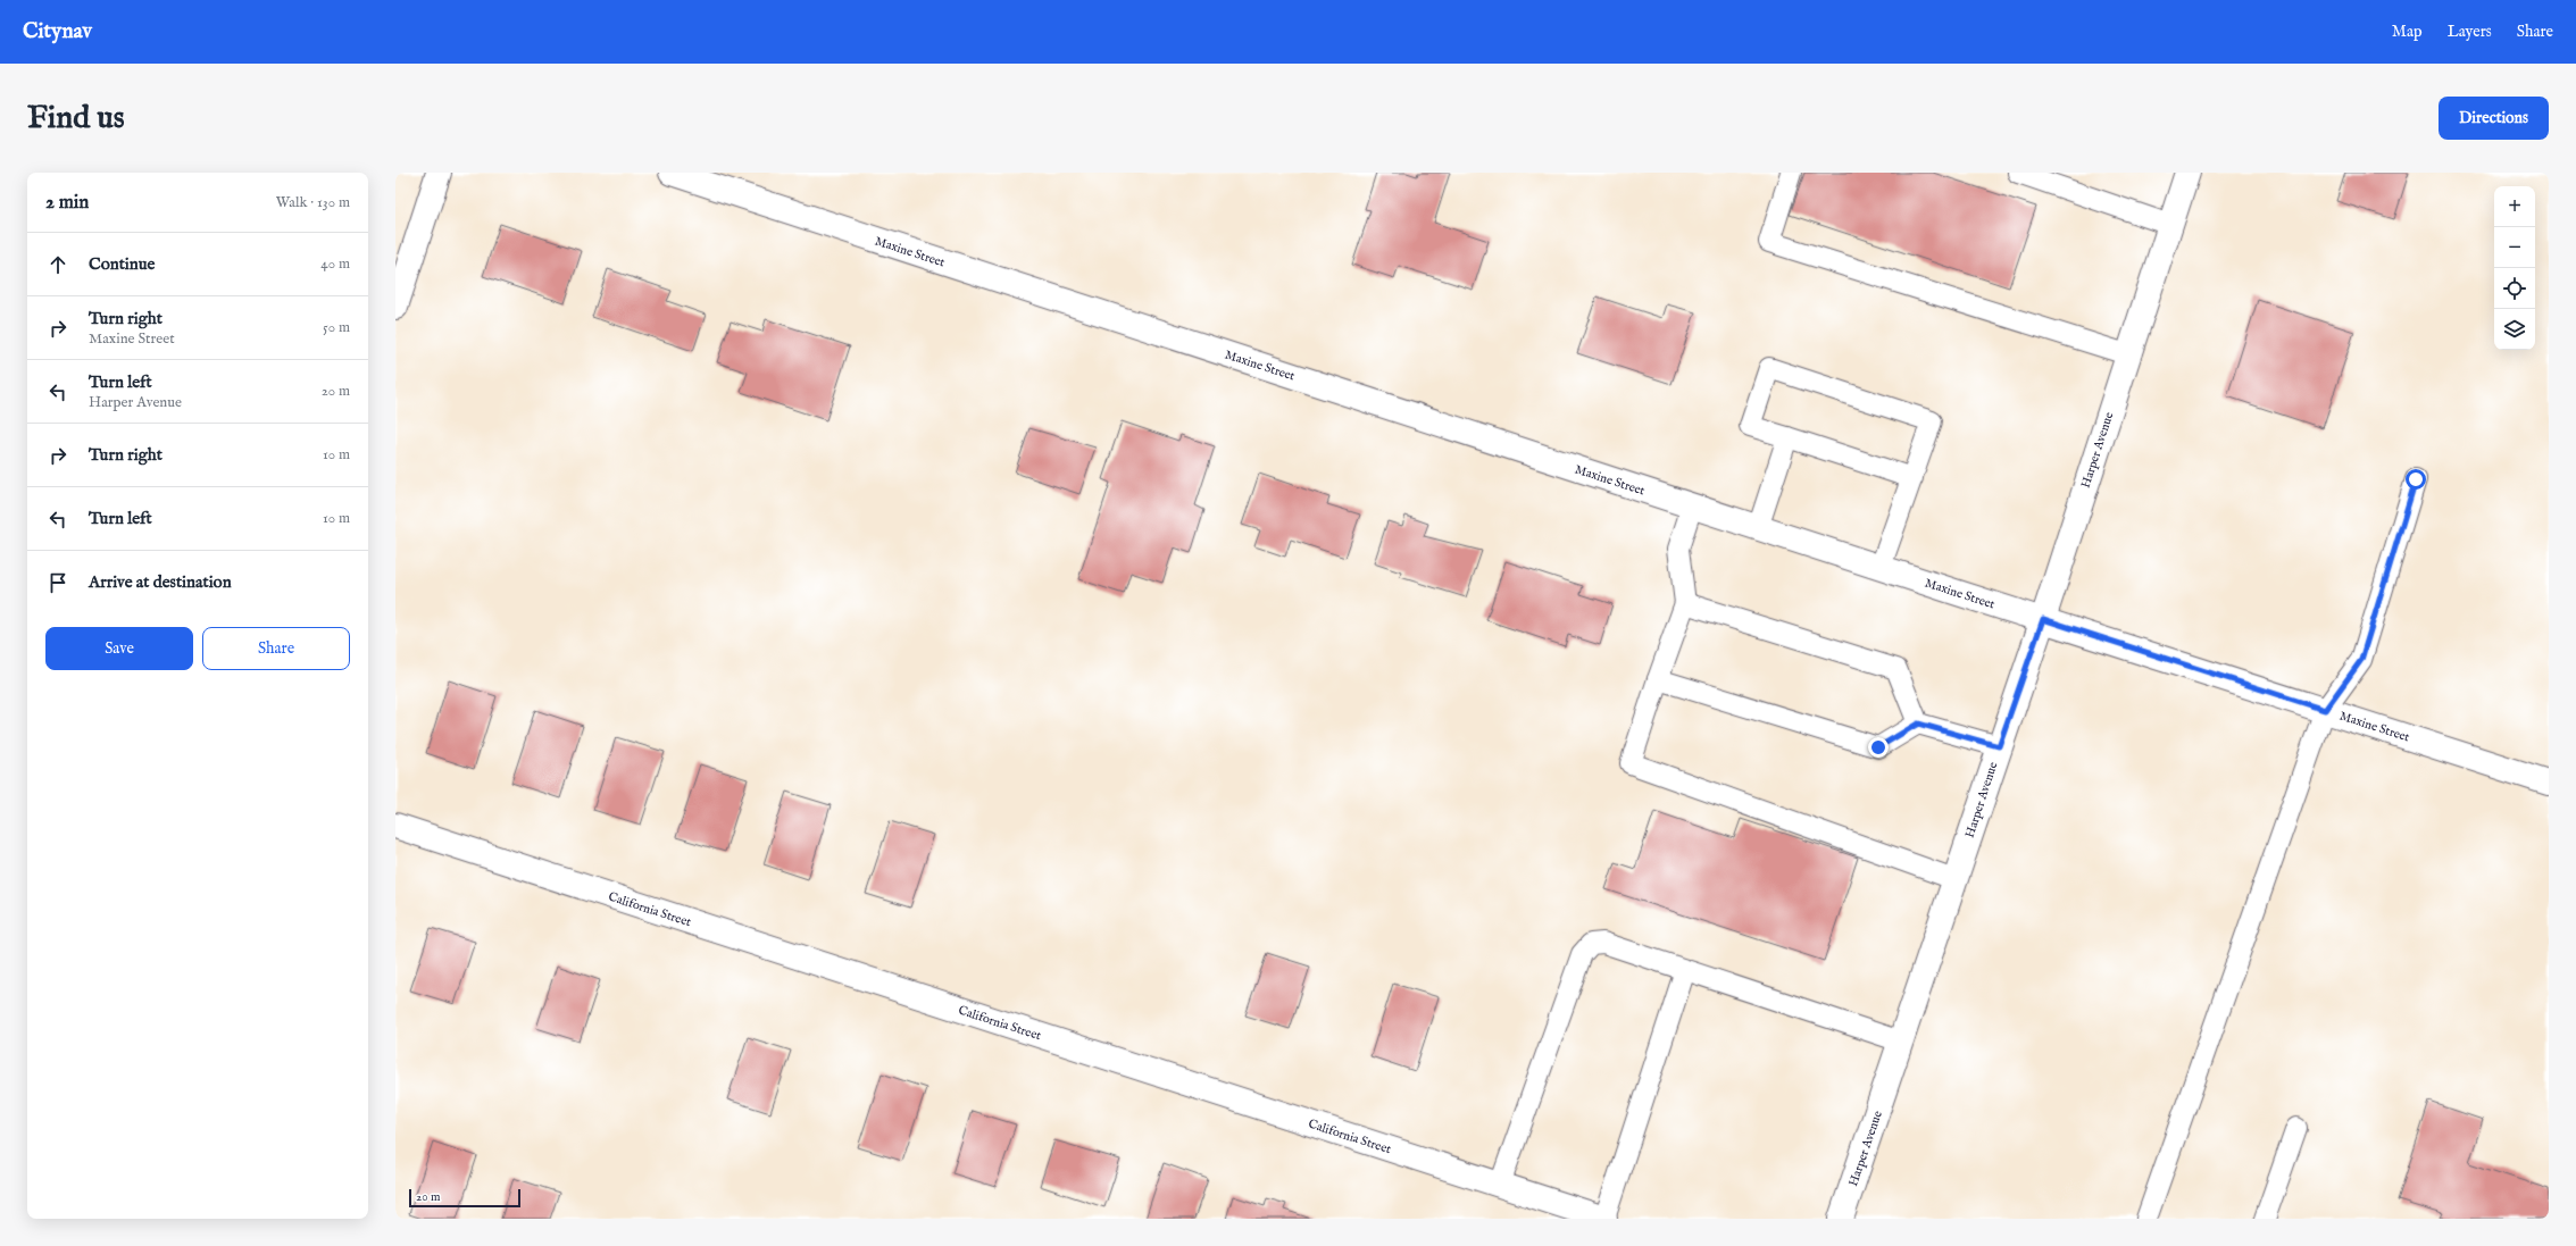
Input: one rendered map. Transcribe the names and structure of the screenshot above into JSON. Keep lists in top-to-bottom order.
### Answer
{
  "streets": {
    "street": ["Maxine Street", "Harper Avenue", "California Street"]
  },
  "crossings": [
    ["Maxine Street", "Harper Avenue"]
  ],
  "scale_bar": "20 m",
  "page": {
    "header": "Citynav",
    "nav": ["Map", "Layers", "Share"],
    "buttons": [
      "Directions",
      ["Save", "Share"]
    ],
    "title": "Find us",
    "heading": ["2 min", "Walk · 130 m"],
    "map_buttons": ["+", "−"],
    "list": [
      ["Continue", "40 m"],
      ["Turn right", "Maxine Street", "50 m"],
      ["Turn left", "Harper Avenue", "20 m"],
      ["Turn right", "10 m"],
      ["Turn left", "10 m"],
      "Arrive at destination"
    ],
    "scale": "20 m"
  }
}
